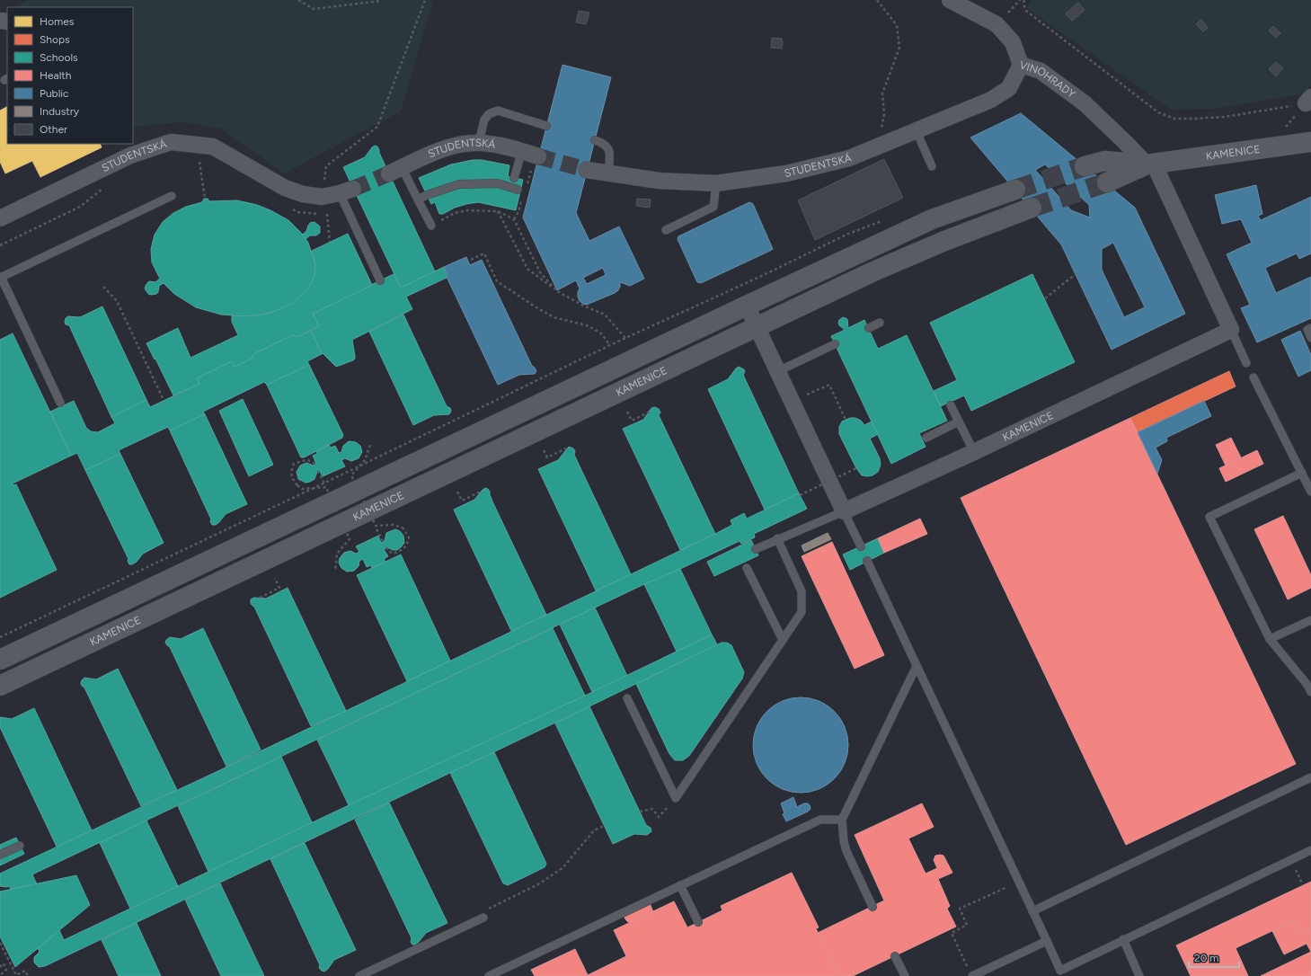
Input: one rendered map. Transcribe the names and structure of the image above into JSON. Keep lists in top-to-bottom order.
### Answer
{
  "streets": {
    "street": ["VINOHRADY", "STUDENTSKÁ", "KAMENICE"]
  },
  "crossings": [
    ["VINOHRADY", "STUDENTSKÁ"],
    ["VINOHRADY", "KAMENICE"]
  ],
  "legend": [
    "Homes",
    "Shops",
    "Schools",
    "Health",
    "Public",
    "Industry",
    "Other"
  ],
  "scale_bar": "20 m"
}
